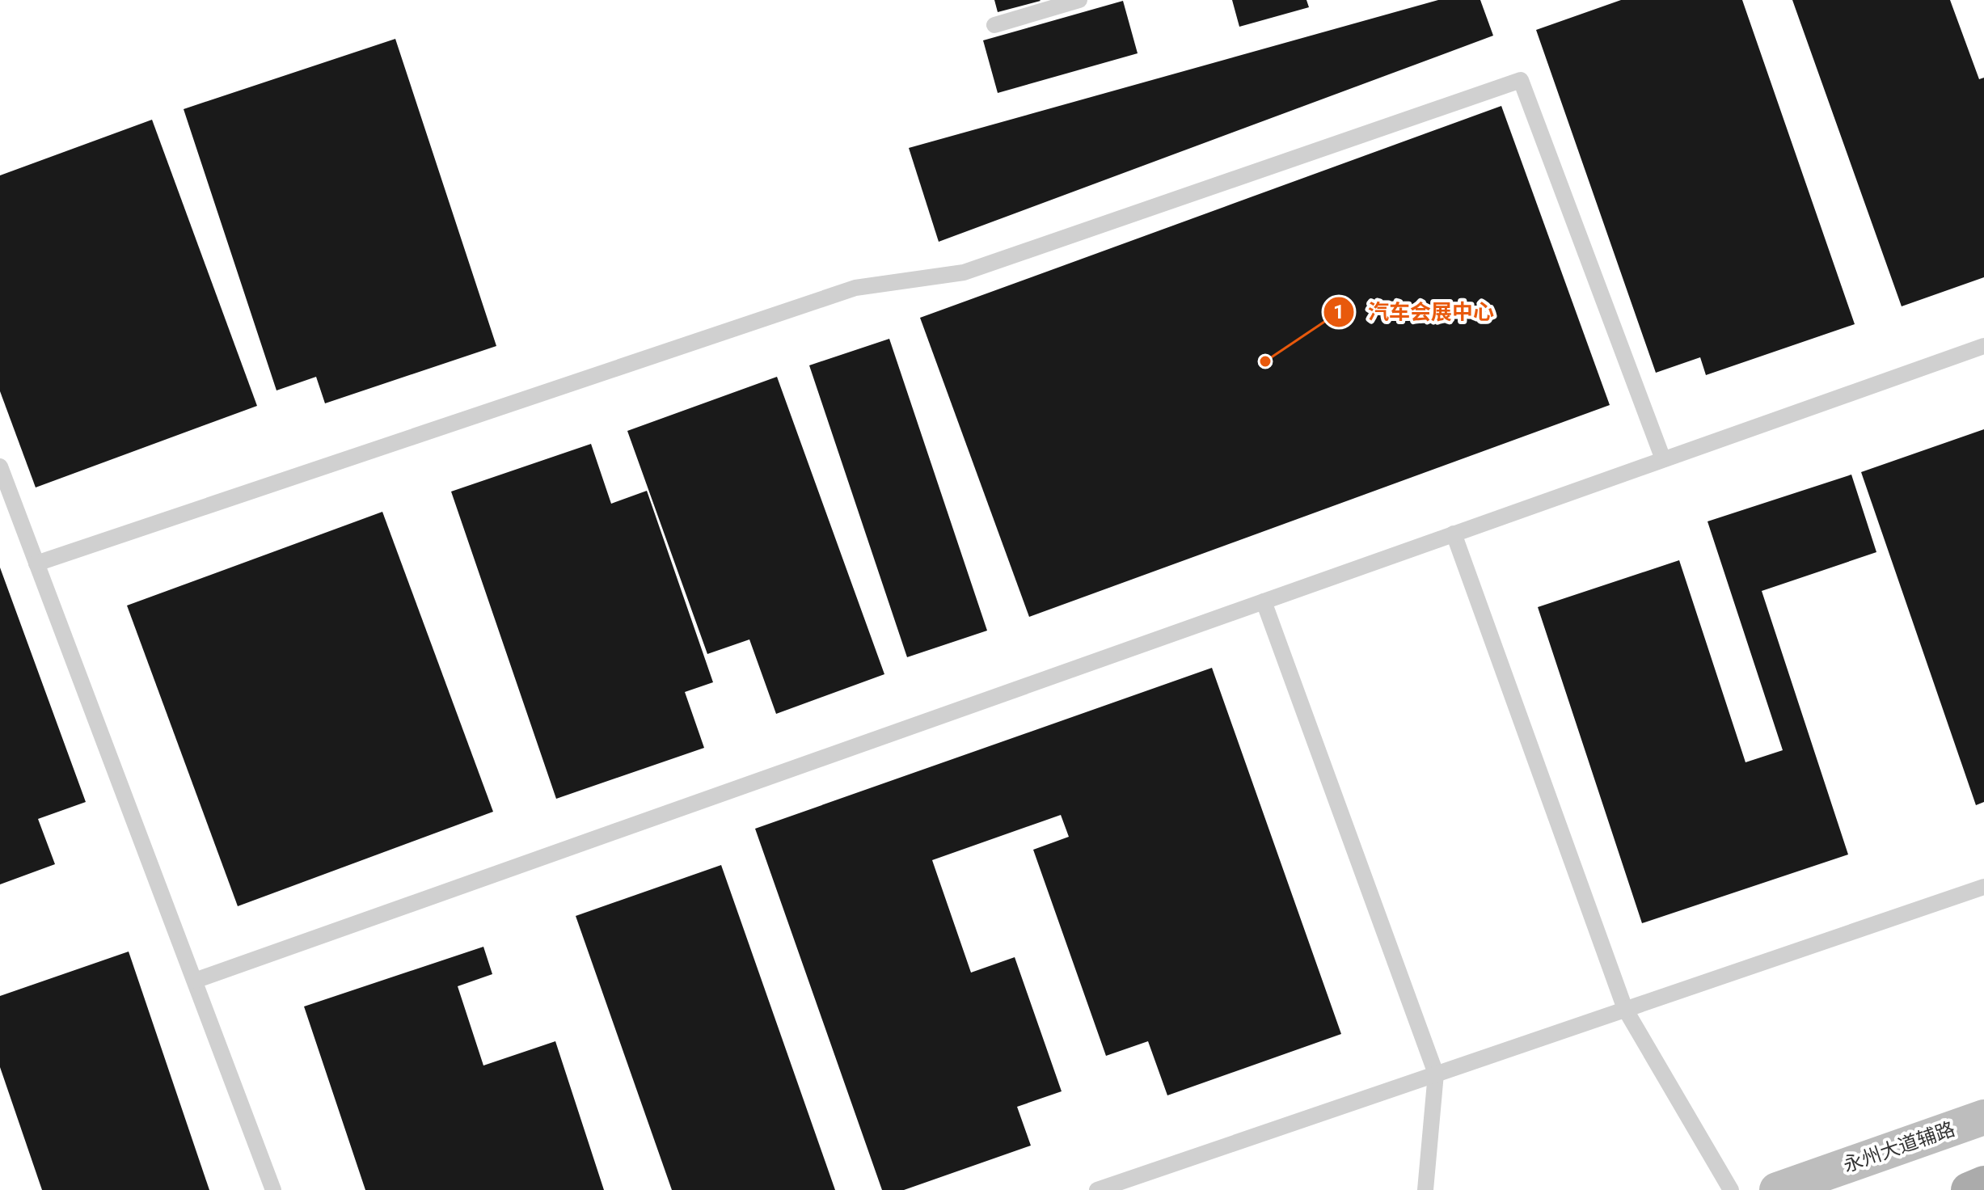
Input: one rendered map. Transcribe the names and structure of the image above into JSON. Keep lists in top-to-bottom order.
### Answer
{
  "streets": {
    "main road": ["永州大道辅路"]
  },
  "places": ["汽车会展中心"]
}
